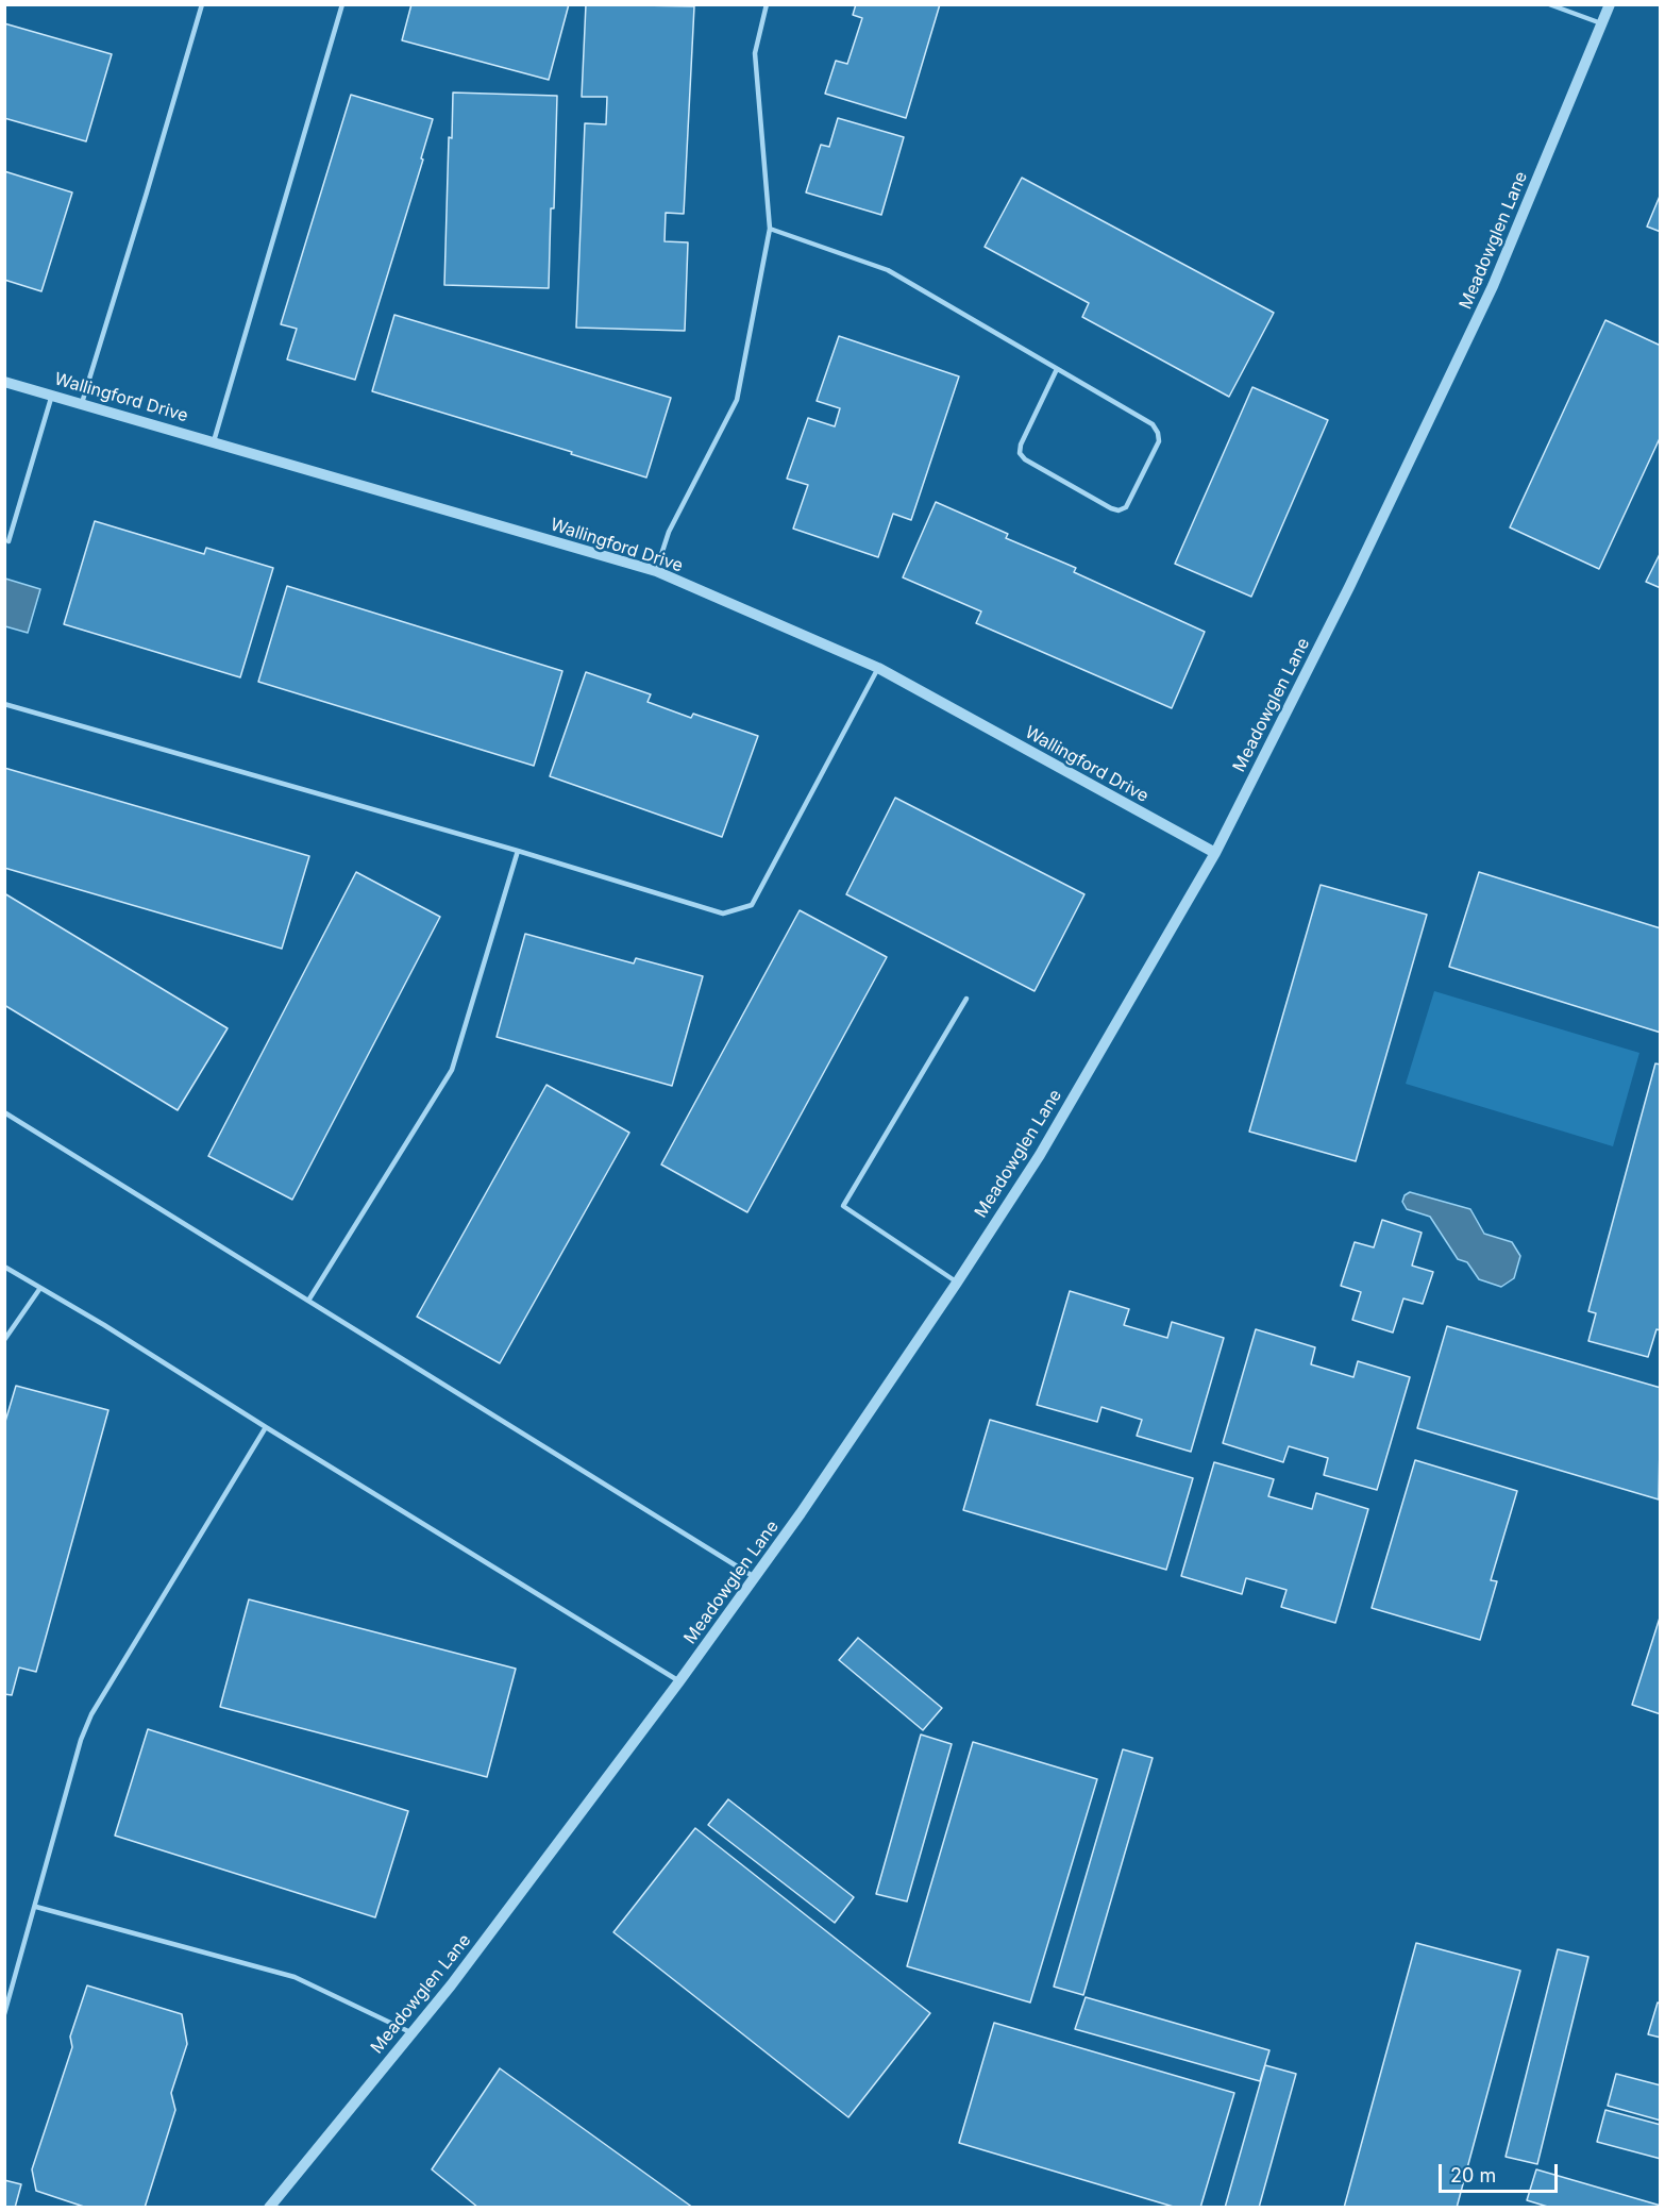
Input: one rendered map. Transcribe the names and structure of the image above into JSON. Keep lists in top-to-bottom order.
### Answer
{
  "streets": {
    "street": ["Meadowglen Lane", "Wallingford Drive"]
  },
  "crossings": [
    ["Meadowglen Lane", "Wallingford Drive"]
  ],
  "scale_bar": "20 m"
}
